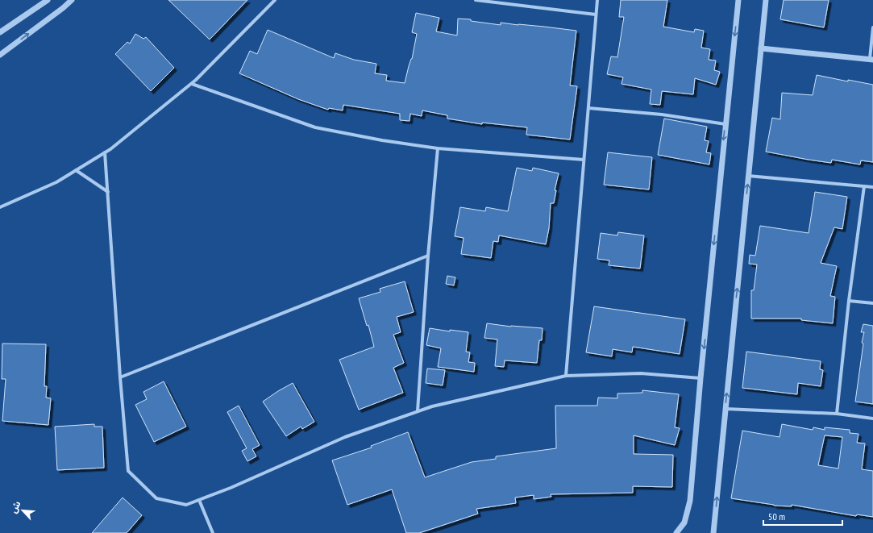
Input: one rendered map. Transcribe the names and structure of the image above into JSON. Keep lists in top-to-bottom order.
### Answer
{
  "scale_bar": "50 m",
  "north": "top left"
}
